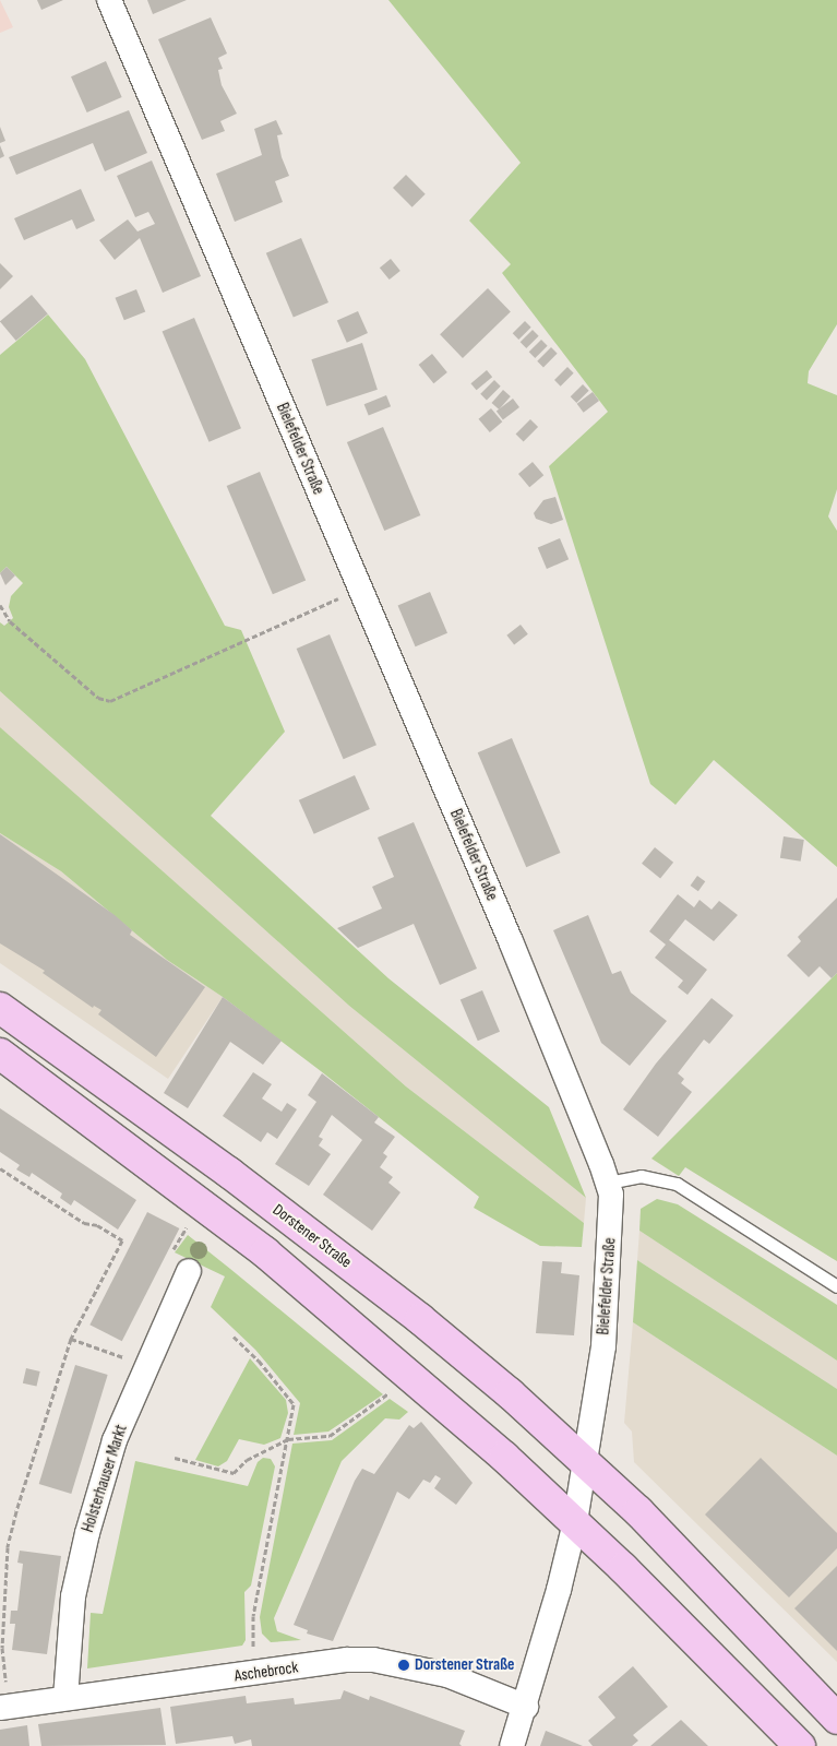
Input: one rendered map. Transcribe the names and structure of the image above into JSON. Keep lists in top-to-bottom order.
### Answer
{
  "streets": {
    "main road": ["Dorstener Straße"],
    "street": ["Bielefelder Straße", "Holsterhauser Markt", "Aschebrock"]
  },
  "crossings": [
    ["Bielefelder Straße", "Dorstener Straße"],
    ["Bielefelder Straße", "Aschebrock"],
    ["Holsterhauser Markt", "Aschebrock"]
  ],
  "places": ["Dorstener Straße"]
}
